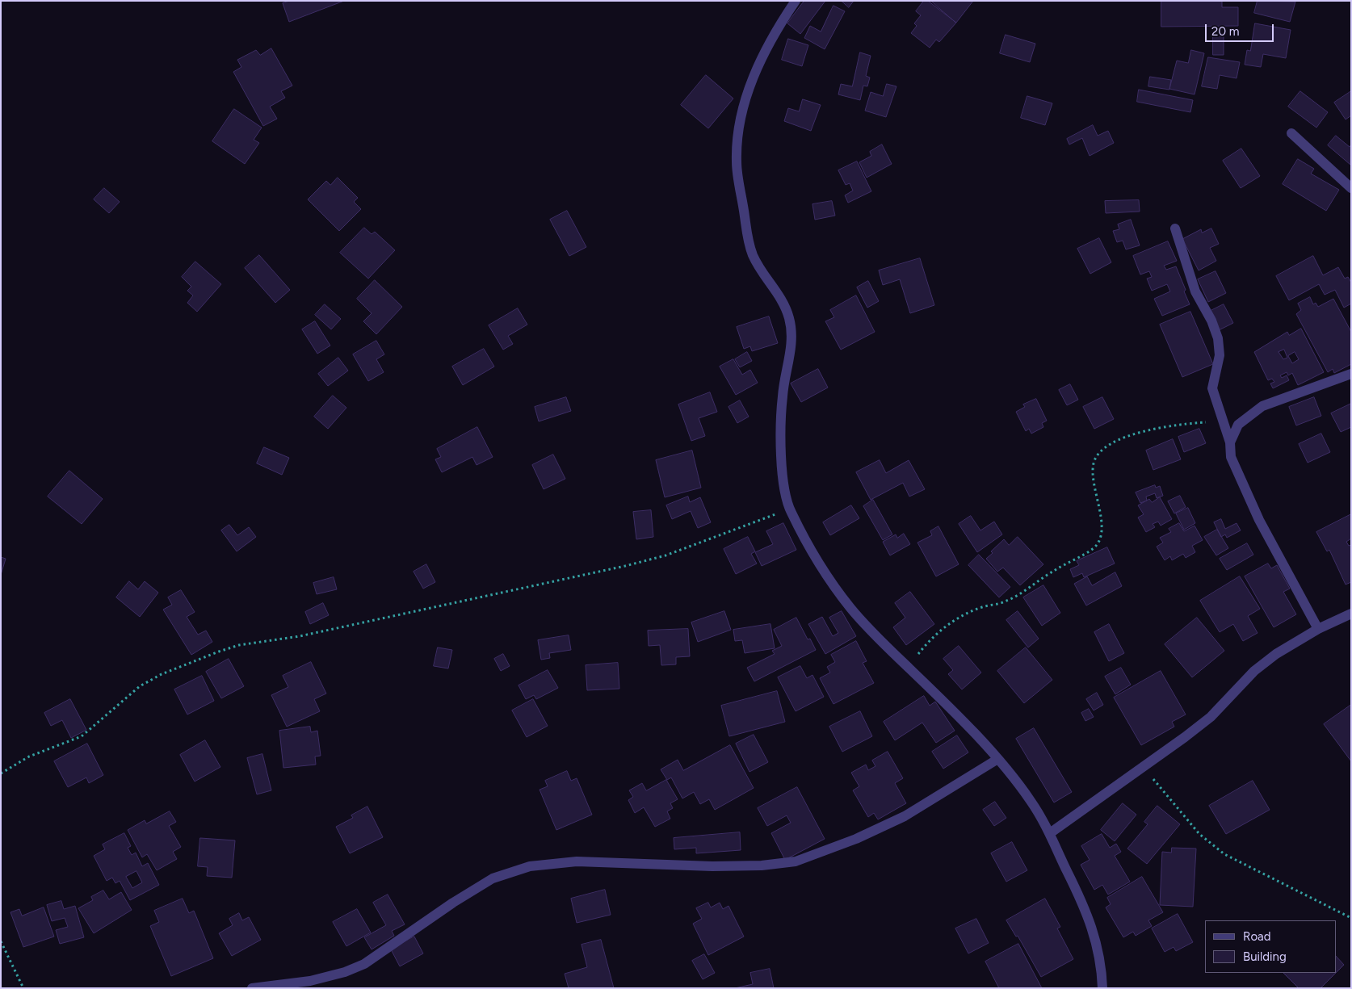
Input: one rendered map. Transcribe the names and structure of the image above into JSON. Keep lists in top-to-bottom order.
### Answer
{
  "legend": ["Road", "Building"],
  "scale_bar": "20 m"
}
